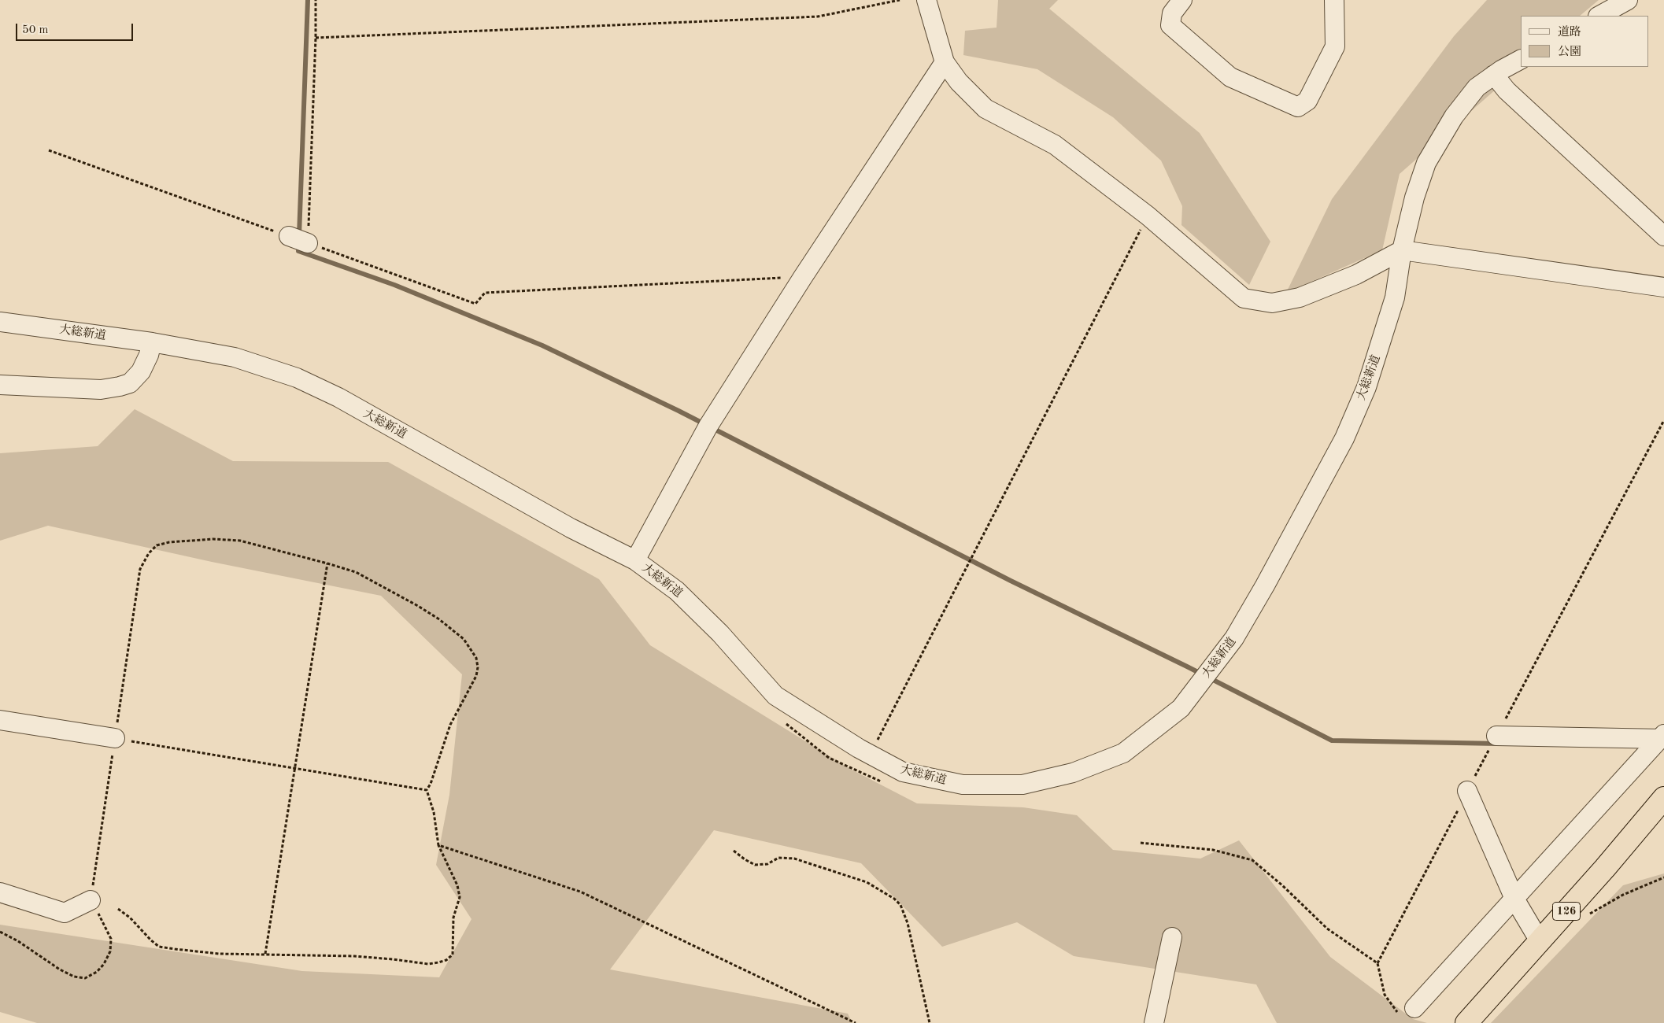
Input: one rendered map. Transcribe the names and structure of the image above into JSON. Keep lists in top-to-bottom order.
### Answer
{
  "streets": {
    "highway": ["126"],
    "street": ["大総新道"]
  },
  "legend": ["道路", "公園"],
  "scale_bar": "50 m"
}
